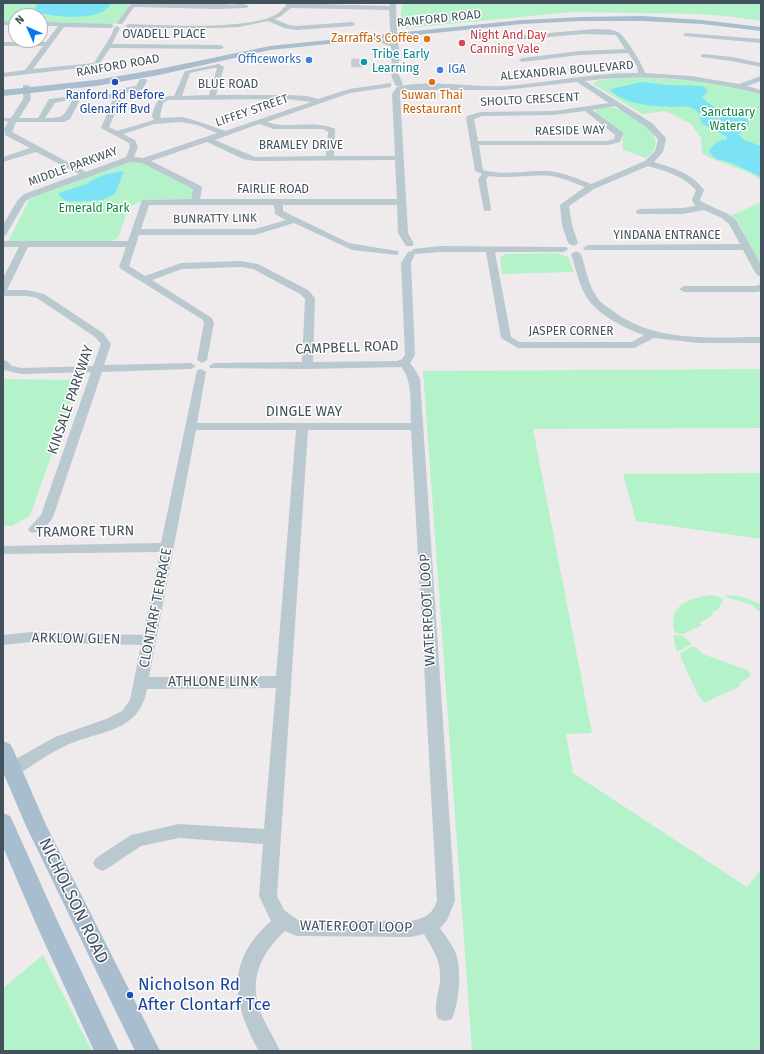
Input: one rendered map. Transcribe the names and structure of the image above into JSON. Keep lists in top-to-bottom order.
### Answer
{
  "streets": {
    "main road": ["RANFORD ROAD", "NICHOLSON ROAD"],
    "street": [
      "OVADELL PLACE",
      "ALEXANDRIA BOULEVARD",
      "BLUE ROAD",
      "SHOLTO CRESCENT",
      "LIFFEY STREET",
      "RAESIDE WAY",
      "BRAMLEY DRIVE",
      "MIDDLE PARKWAY",
      "FAIRLIE ROAD",
      "BUNRATTY LINK",
      "YINDANA ENTRANCE",
      "JASPER CORNER",
      "CAMPBELL ROAD",
      "KINSALE PARKWAY",
      "DINGLE WAY",
      "TRAMORE TURN",
      "CLONTARF TERRACE",
      "WATERFOOT LOOP",
      "ARKLOW GLEN",
      "ATHLONE LINK"
    ]
  },
  "crossings": [
    ["RANFORD ROAD", "CAMPBELL ROAD"],
    ["ALEXANDRIA BOULEVARD", "LIFFEY STREET"],
    ["ALEXANDRIA BOULEVARD", "CAMPBELL ROAD"],
    ["BLUE ROAD", "LIFFEY STREET"],
    ["SHOLTO CRESCENT", "RAESIDE WAY"],
    ["LIFFEY STREET", "BRAMLEY DRIVE"],
    ["LIFFEY STREET", "MIDDLE PARKWAY"],
    ["LIFFEY STREET", "CAMPBELL ROAD"],
    ["BRAMLEY DRIVE", "CAMPBELL ROAD"],
    ["MIDDLE PARKWAY", "FAIRLIE ROAD"],
    ["FAIRLIE ROAD", "BUNRATTY LINK"],
    ["FAIRLIE ROAD", "CAMPBELL ROAD"],
    ["CAMPBELL ROAD", "WATERFOOT LOOP"],
    ["DINGLE WAY", "CLONTARF TERRACE"],
    ["DINGLE WAY", "WATERFOOT LOOP"],
    ["TRAMORE TURN", "CLONTARF TERRACE"],
    ["CLONTARF TERRACE", "ARKLOW GLEN"],
    ["CLONTARF TERRACE", "ATHLONE LINK"],
    ["CLONTARF TERRACE", "NICHOLSON ROAD"],
    ["WATERFOOT LOOP", "ATHLONE LINK"]
  ],
  "parks": ["Sanctuary Waters", "Emerald Park"],
  "places": [
    "Zarraffa's Coffee",
    "Night And Day Canning Vale",
    "Officeworks",
    "Tribe Early Learning",
    "IGA",
    "Ranford Rd Before Glenariff Bvd",
    "Suwan Thai Restaurant",
    "Nicholson Rd After Clontarf Tce"
  ],
  "north": "top left"
}
